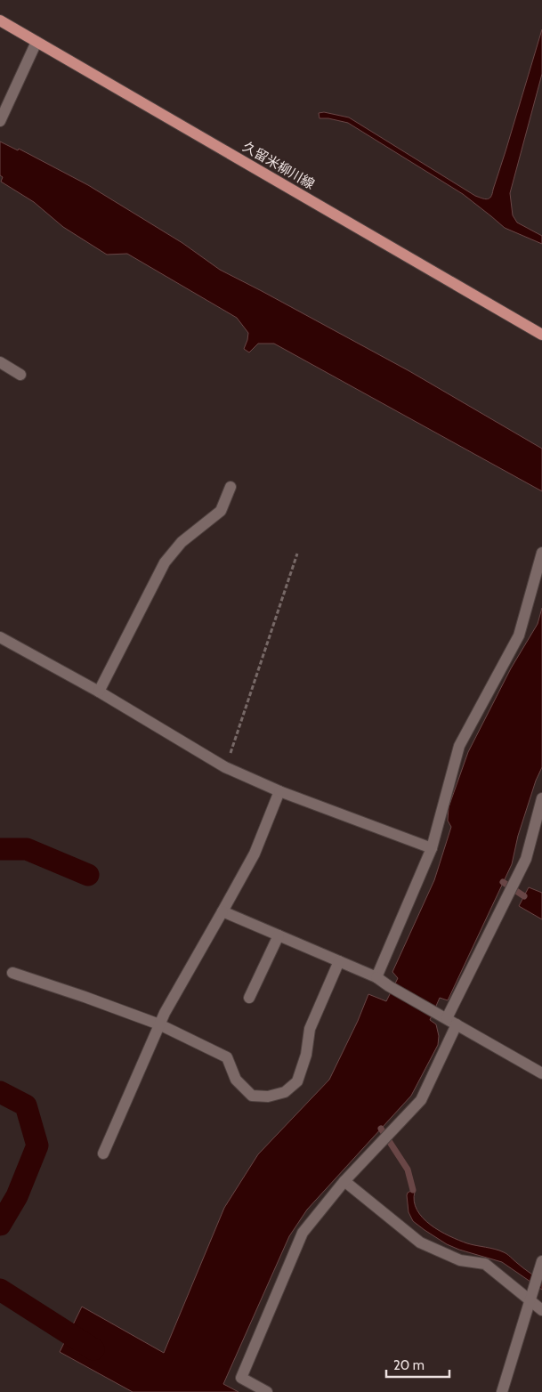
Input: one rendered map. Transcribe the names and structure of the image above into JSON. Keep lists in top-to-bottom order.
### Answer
{
  "streets": {
    "main road": ["久留米柳川線"]
  },
  "scale_bar": "20 m"
}
